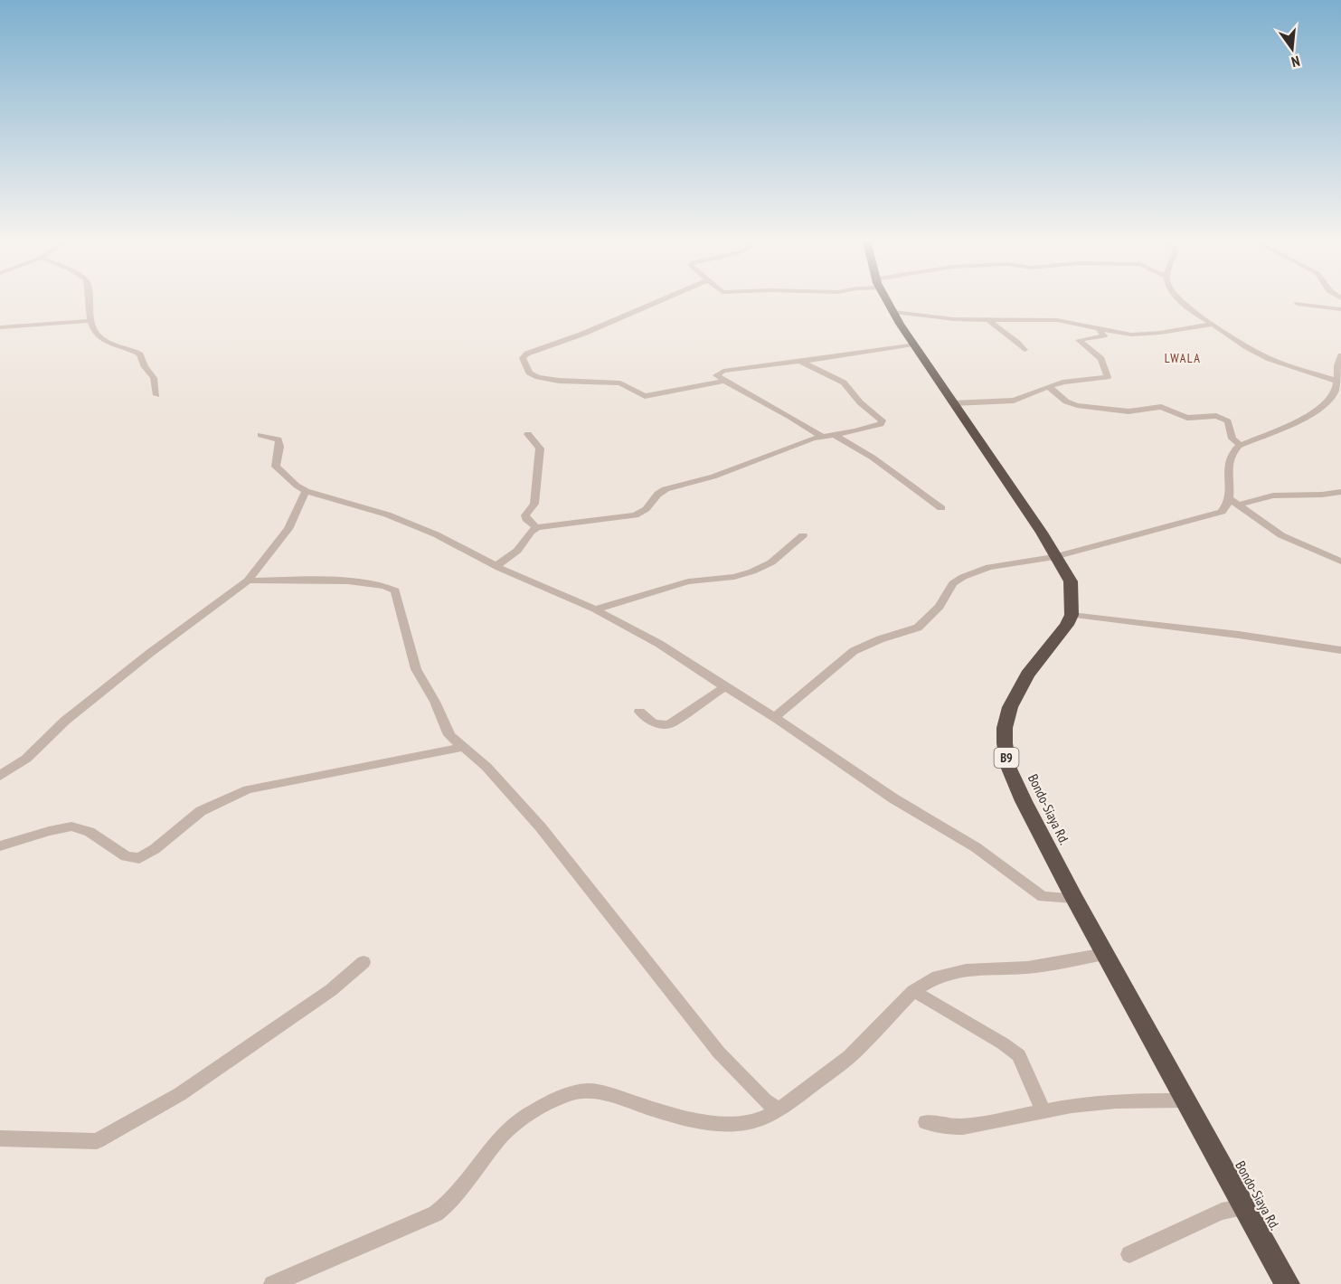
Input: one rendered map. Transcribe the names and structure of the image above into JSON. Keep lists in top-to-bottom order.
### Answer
{
  "streets": {
    "highway": ["B9", "Bondo-Siaya Rd."]
  },
  "districts": ["LWALA"],
  "north": "bottom"
}
